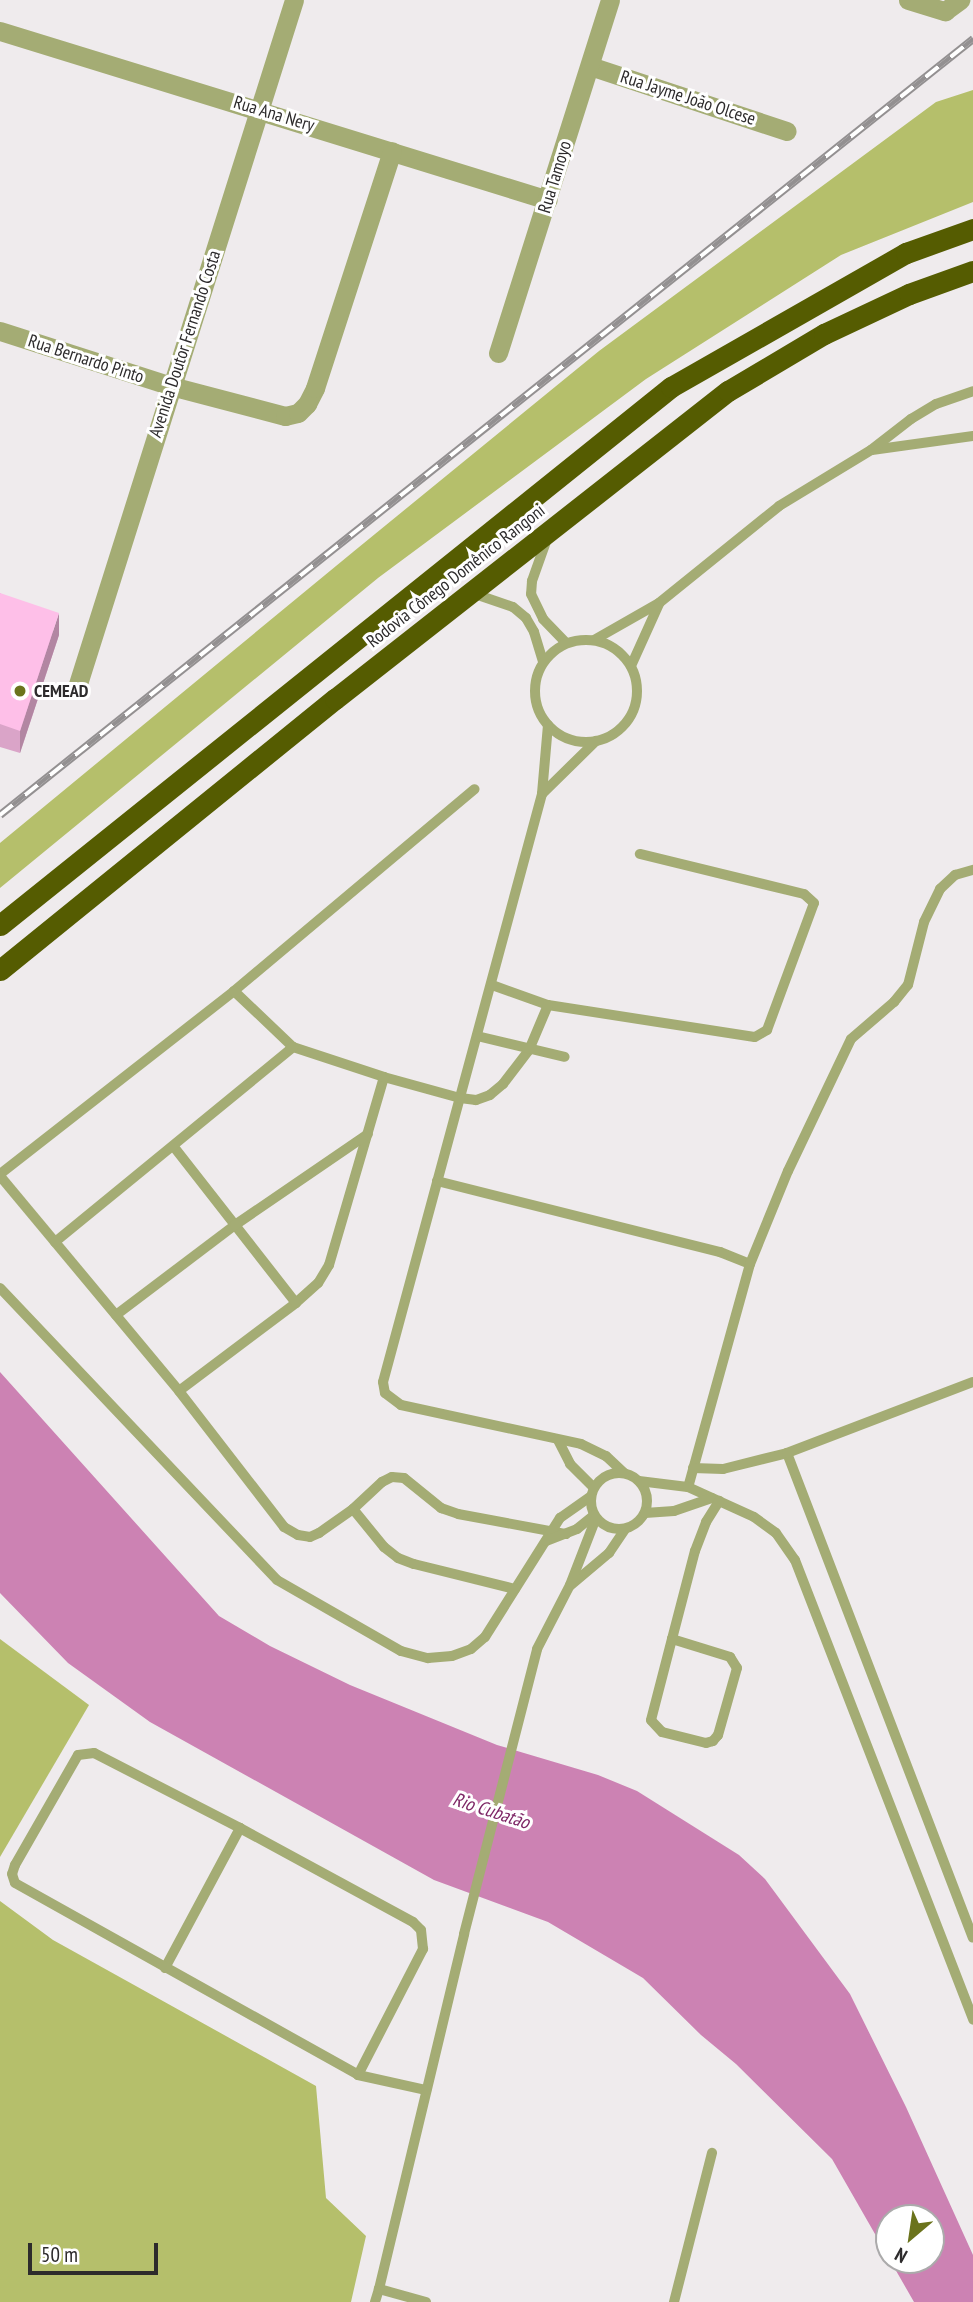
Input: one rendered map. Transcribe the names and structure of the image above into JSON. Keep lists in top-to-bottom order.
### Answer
{
  "streets": {
    "highway": ["Rodovia Cônego Domênico Rangoni"],
    "street": [
      "Rua Jayme João Olcese",
      "Rua Ana Nery",
      "Rua Tamoyo",
      "Avenida Doutor Fernando Costa",
      "Rua Bernardo Pinto"
    ]
  },
  "crossings": [
    ["Rua Jayme João Olcese", "Rua Tamoyo"],
    ["Rua Ana Nery", "Rua Tamoyo"],
    ["Rua Ana Nery", "Avenida Doutor Fernando Costa"],
    ["Rua Ana Nery", "Rua Bernardo Pinto"],
    ["Avenida Doutor Fernando Costa", "Rua Bernardo Pinto"]
  ],
  "water": ["Rio Cubatão"],
  "places": ["CEMEAD"],
  "scale_bar": "50 m",
  "north": "bottom left"
}
